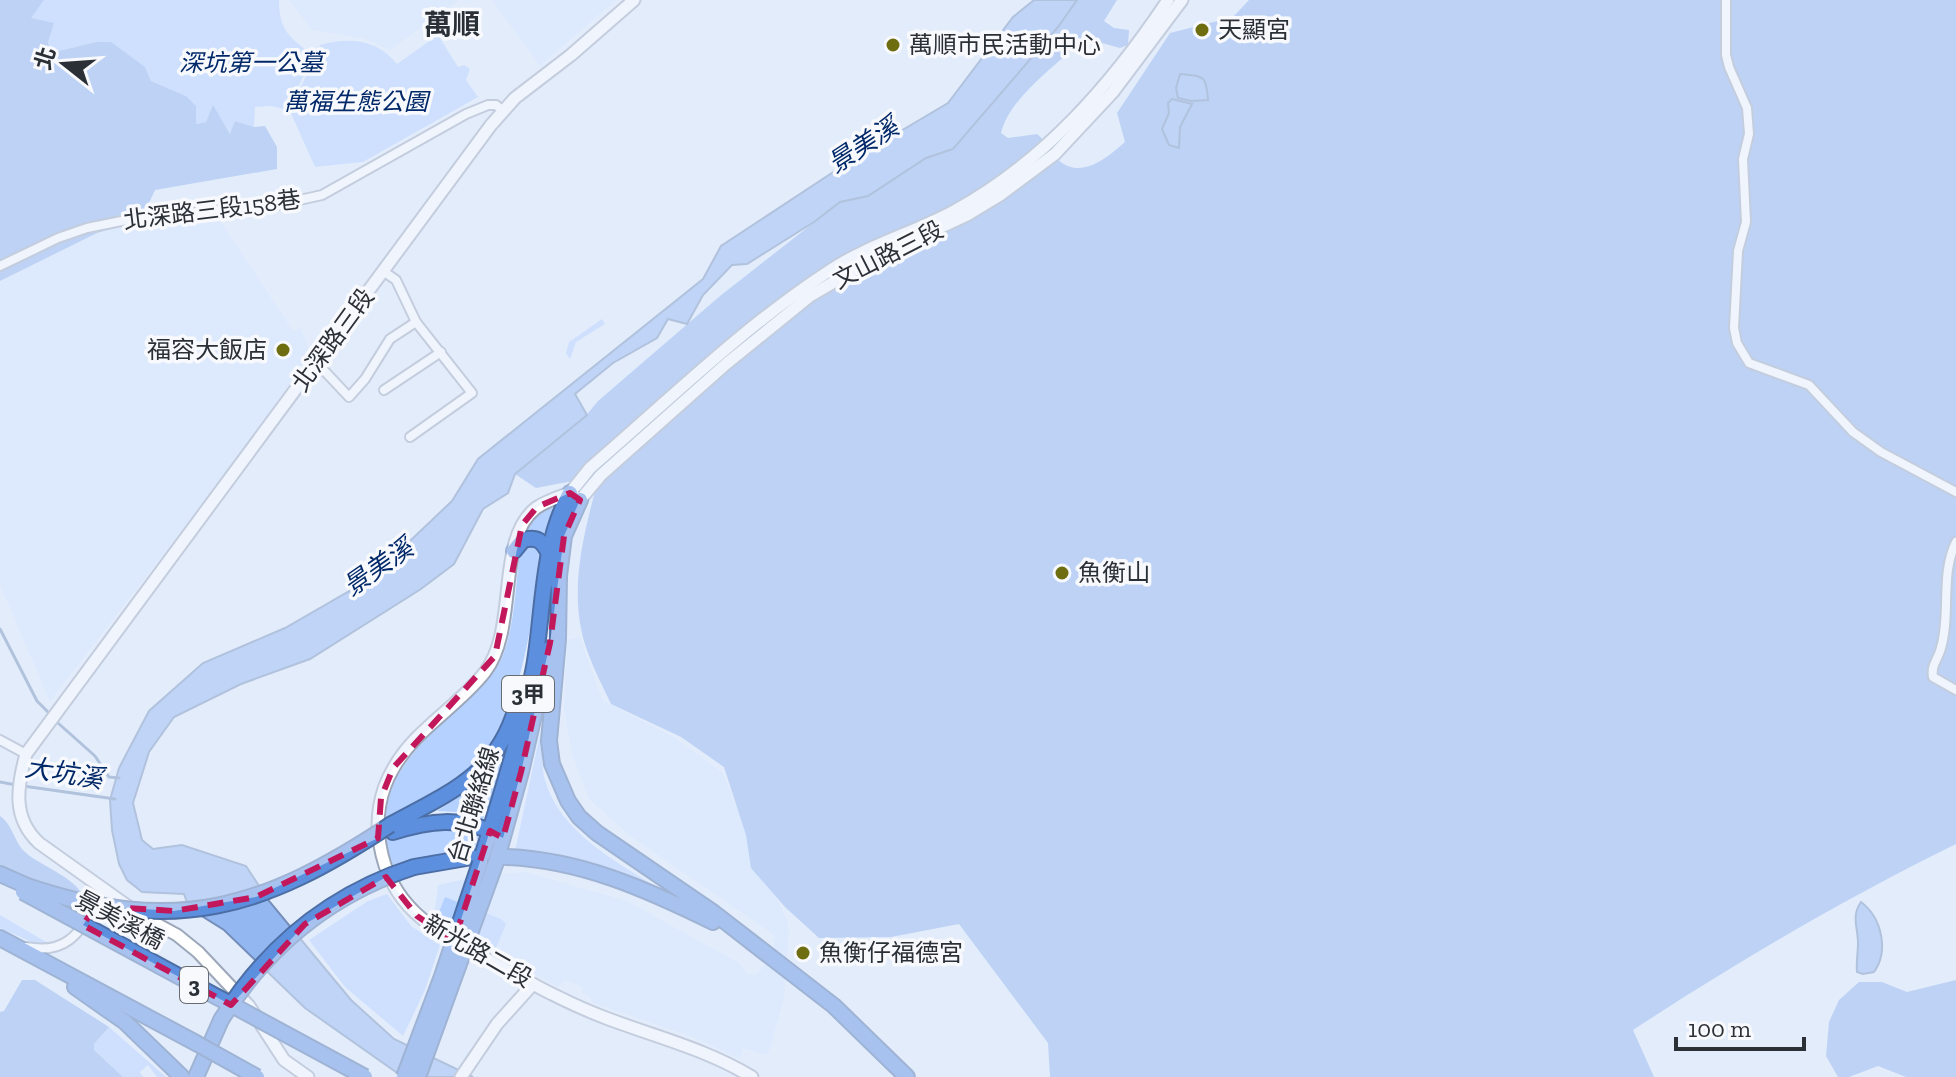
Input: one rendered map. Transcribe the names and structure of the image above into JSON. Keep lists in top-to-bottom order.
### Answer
{
  "streets": {
    "highway": [
      "3甲",
      "台北聯絡線",
      "景美溪橋",
      "3"
    ],
    "main road": ["文山路三段", "北深路三段", "新光路二段"],
    "street": ["北深路三段158巷"]
  },
  "crossings": [
    ["北深路三段158巷", "北深路三段"],
    ["文山路三段", "台北聯絡線"],
    ["文山路三段", "新光路二段"],
    ["台北聯絡線", "新光路二段"],
    ["景美溪橋", "3"]
  ],
  "districts": ["萬順"],
  "water": ["景美溪", "大坑溪"],
  "parks": ["深坑第一公墓", "萬福生態公園"],
  "places": [
    "天顯宮",
    "萬順市民活動中心",
    "福容大飯店",
    "魚衡山",
    "魚衡仔福德宮"
  ],
  "scale_bar": "100 m",
  "north": "left"
}
